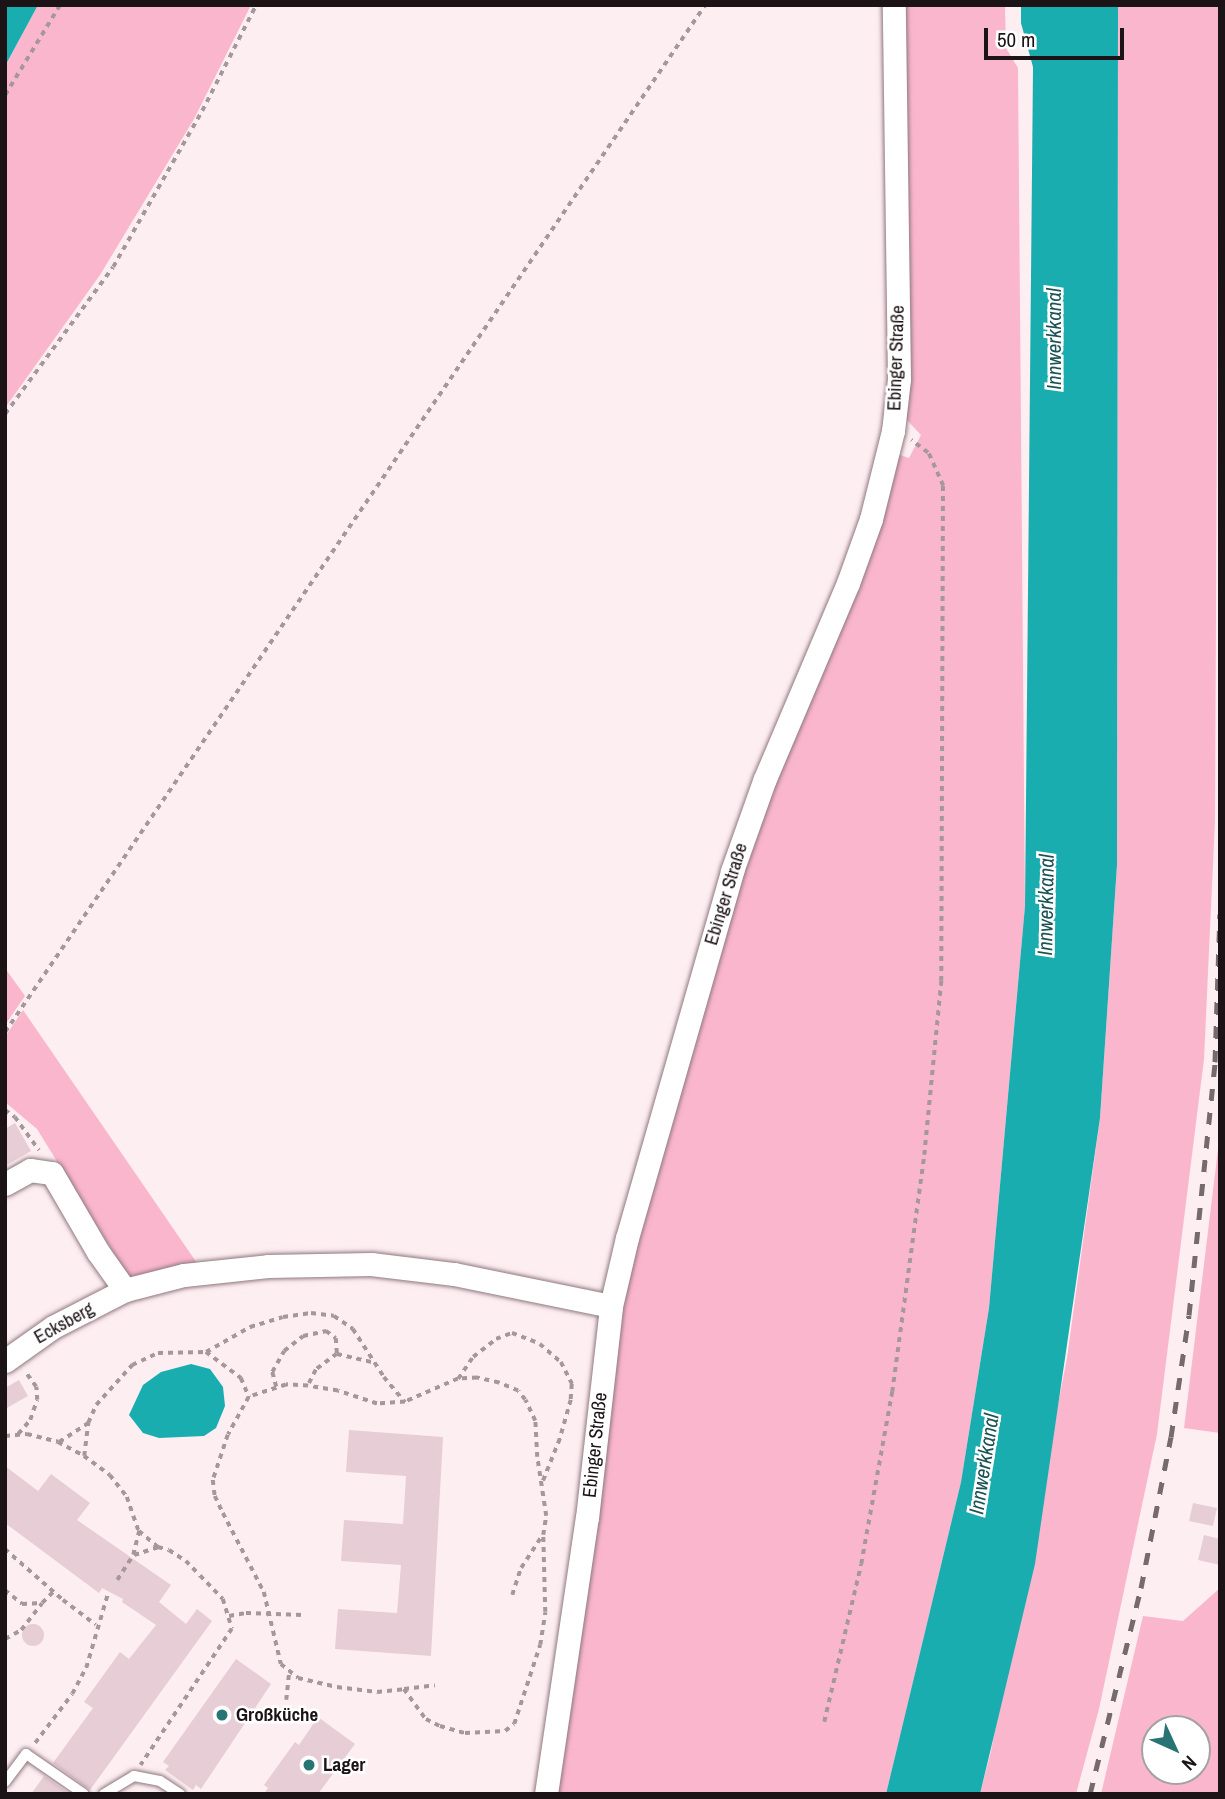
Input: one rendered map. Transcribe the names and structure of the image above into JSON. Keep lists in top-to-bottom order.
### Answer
{
  "streets": {
    "street": ["Ebinger Straße", "Ecksberg"]
  },
  "crossings": [
    ["Ebinger Straße", "Ecksberg"]
  ],
  "water": ["Innwerkkanal"],
  "places": ["Großküche", "Lager"],
  "scale_bar": "50 m",
  "north": "bottom right"
}
